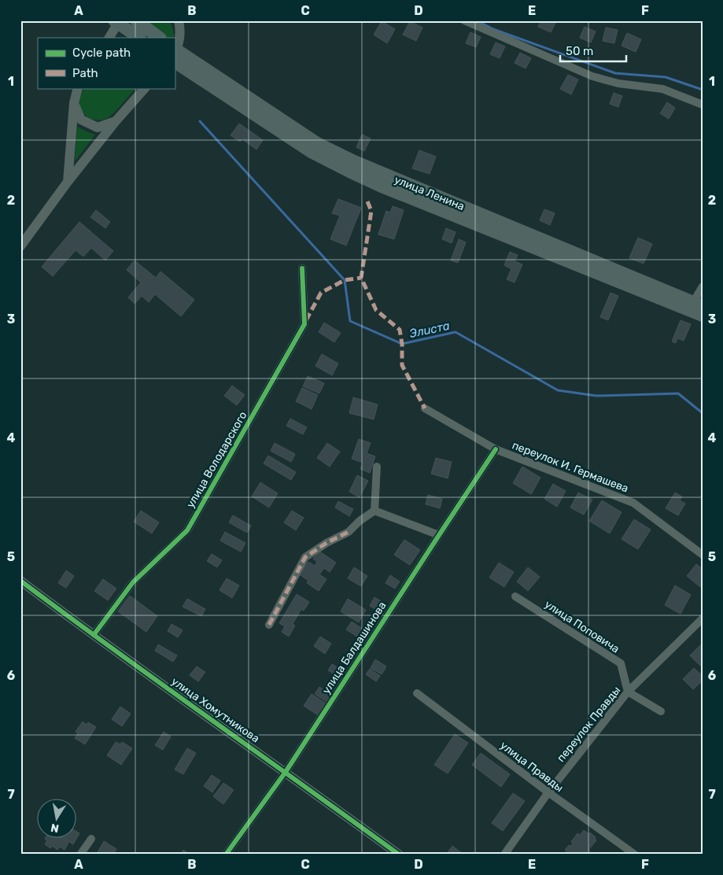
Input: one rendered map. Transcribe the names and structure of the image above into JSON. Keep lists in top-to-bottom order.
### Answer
{
  "streets": {
    "main road": ["улица Ленина"],
    "street": [
      "улица Володарского",
      "переулок И. Гермашева",
      "улица Поповича",
      "улица Балдашинова",
      "улица Хомутникова",
      "переулок Правды",
      "улица Правды"
    ]
  },
  "crossings": [
    ["улица Володарского", "улица Хомутникова"],
    ["переулок И. Гермашева", "улица Балдашинова"],
    ["улица Поповича", "переулок Правды"],
    ["улица Балдашинова", "улица Хомутникова"],
    ["переулок Правды", "улица Правды"]
  ],
  "water": ["Элиста"],
  "legend": ["Cycle path", "Path"],
  "scale_bar": "50 m",
  "north": "bottom",
  "grid": {
    "columns": [
      "A",
      "B",
      "C",
      "D",
      "E",
      "F"
    ],
    "rows": [
      "1",
      "2",
      "3",
      "4",
      "5",
      "6",
      "7"
    ]
  }
}
